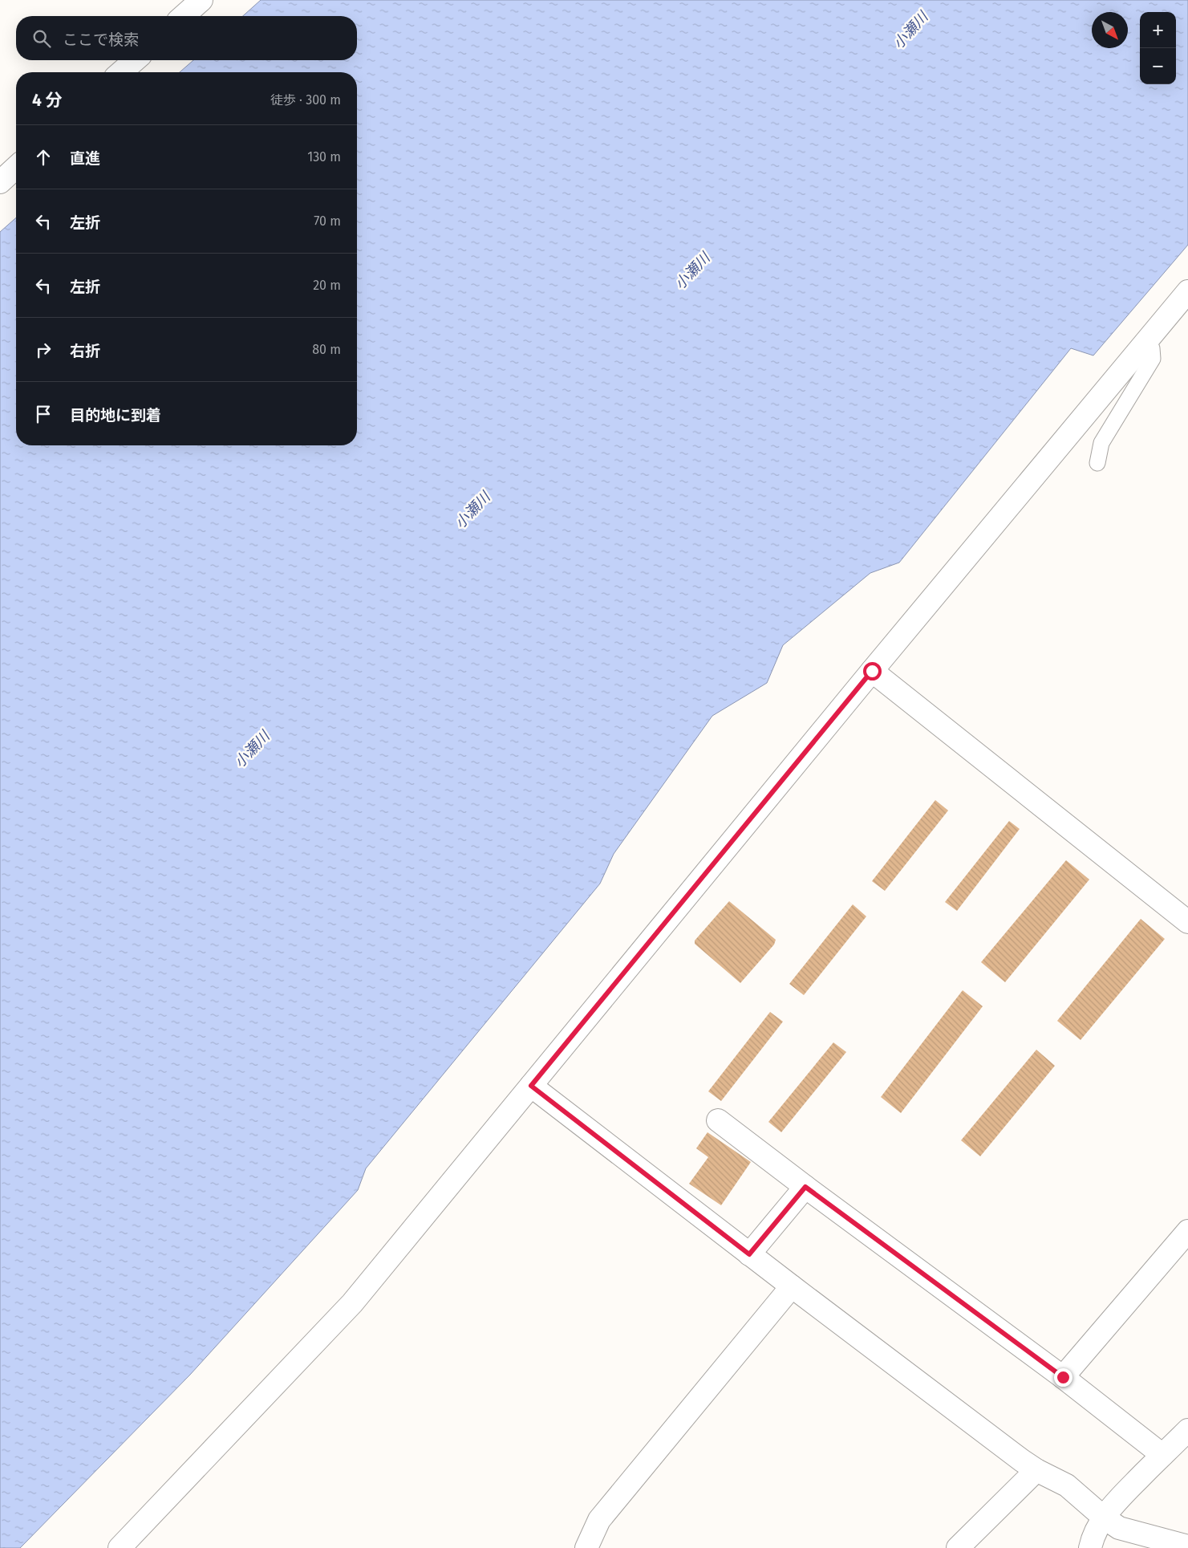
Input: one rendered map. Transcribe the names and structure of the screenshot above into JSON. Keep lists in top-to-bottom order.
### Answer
{
  "water": ["小瀬川"],
  "north": "bottom right",
  "page": {
    "map_buttons": ["+", "−"],
    "search": "ここで検索",
    "heading": ["4 分", "徒歩 · 300 m"],
    "list": [
      ["直進", "130 m"],
      ["左折", "70 m"],
      ["左折", "20 m"],
      ["右折", "80 m"],
      "目的地に到着"
    ]
  }
}
